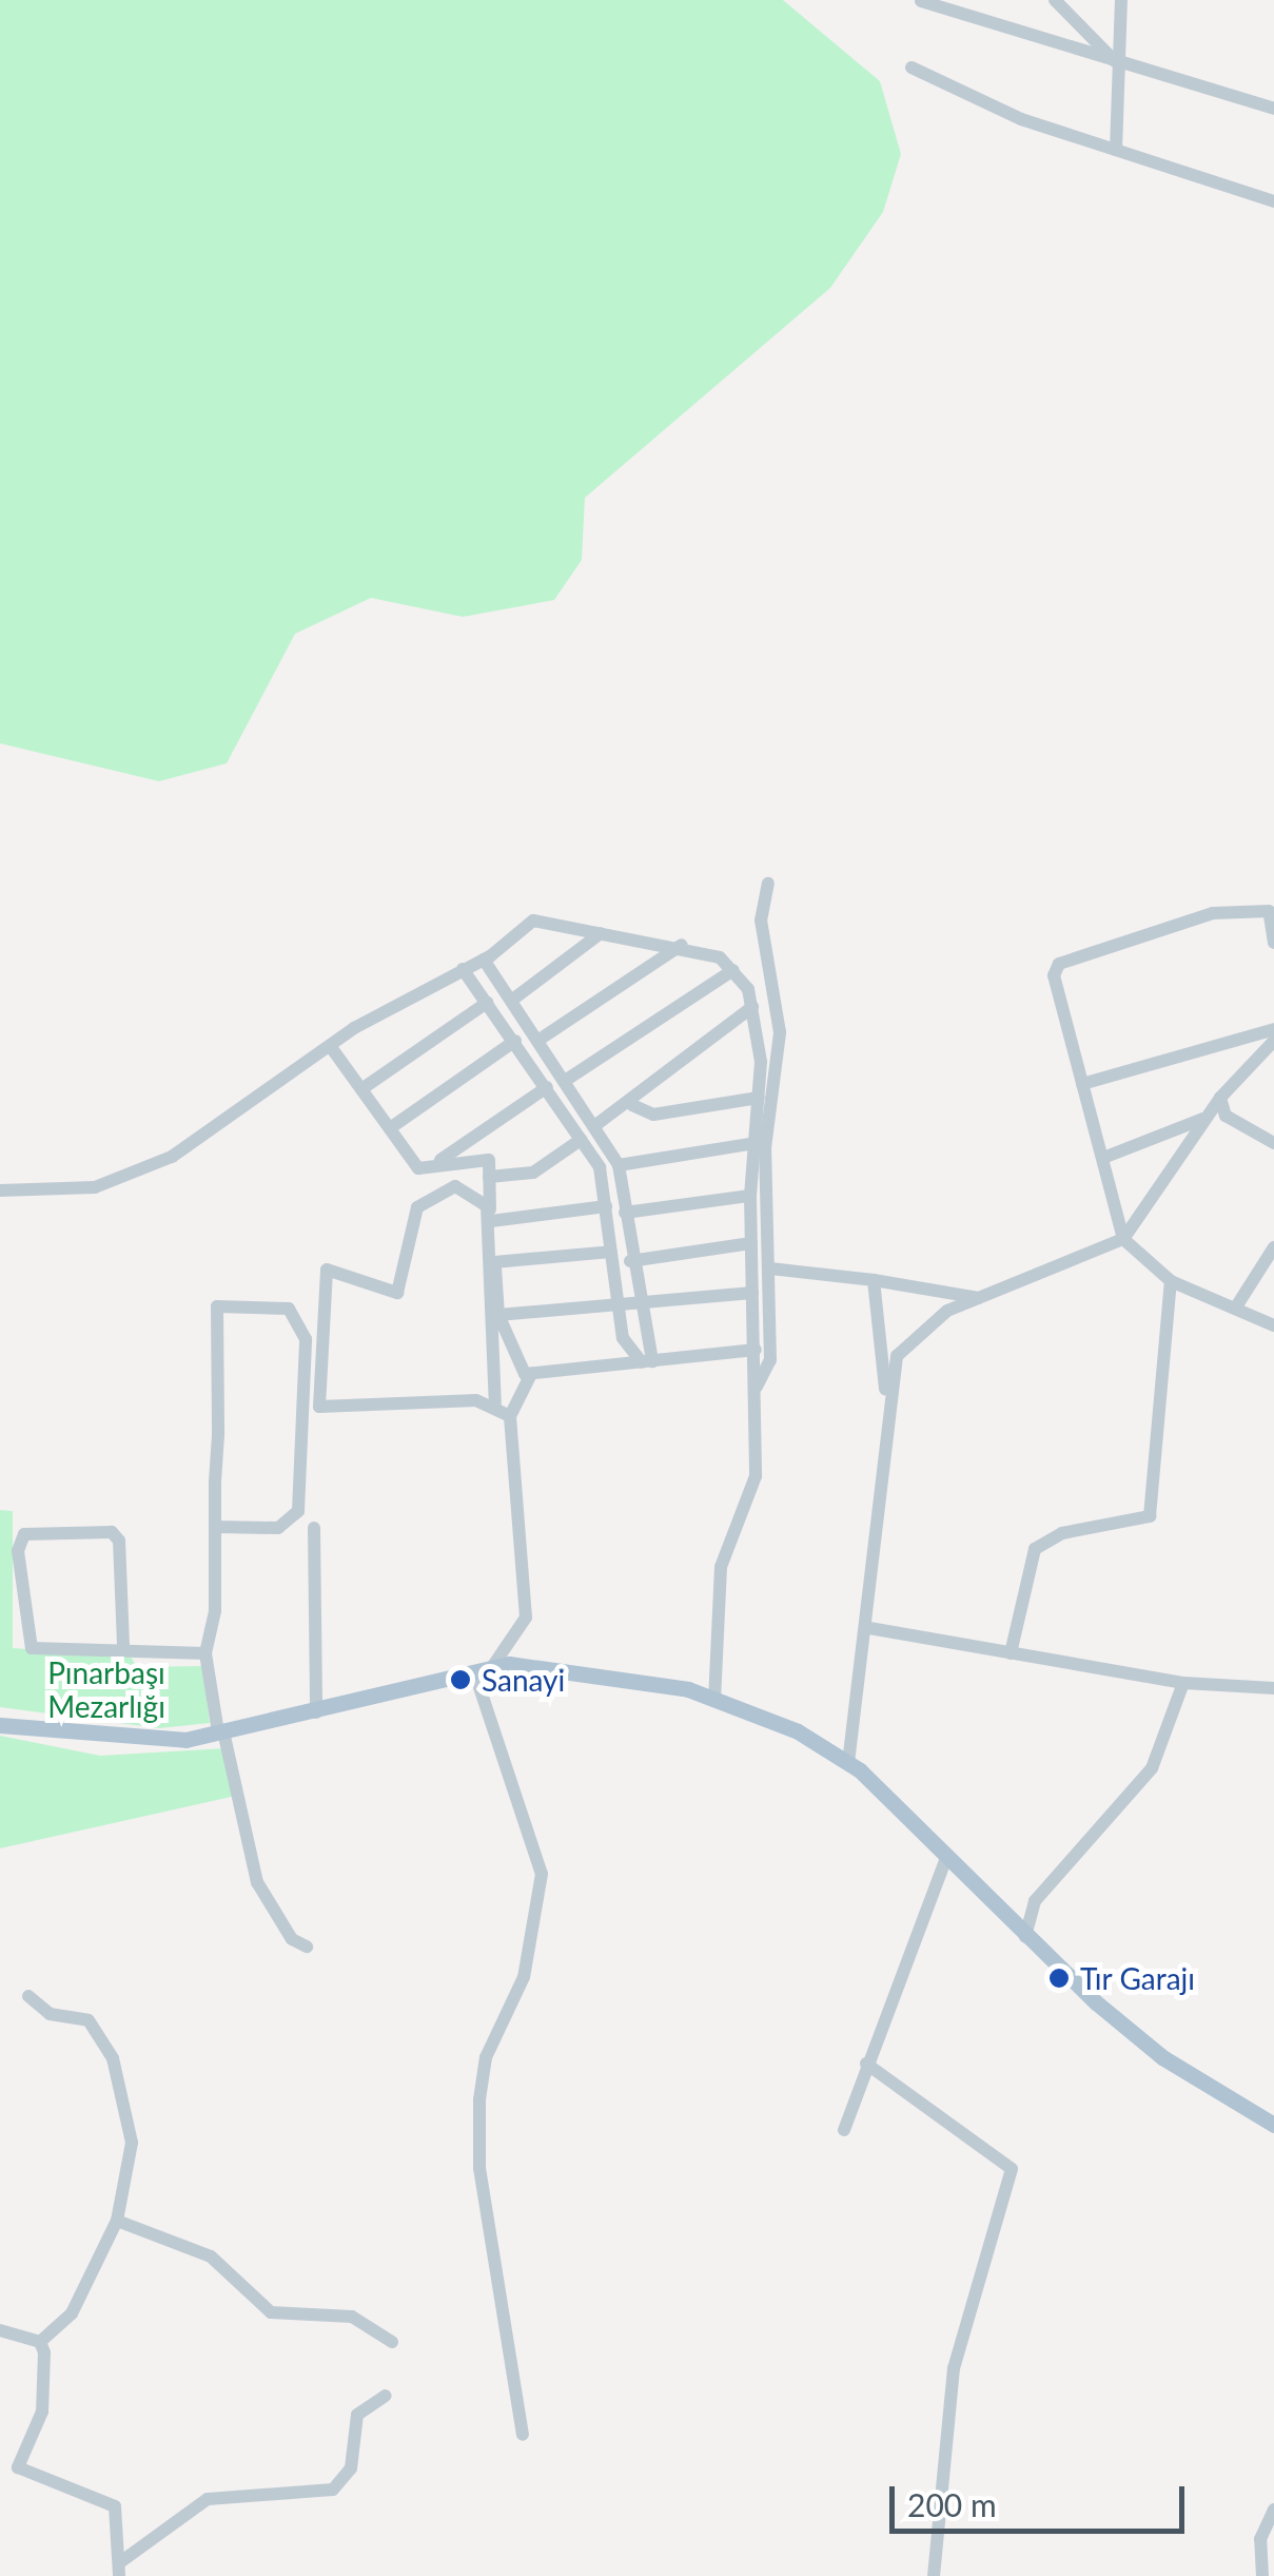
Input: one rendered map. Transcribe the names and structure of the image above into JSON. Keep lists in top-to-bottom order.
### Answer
{
  "parks": ["Pınarbaşı Mezarlığı"],
  "places": ["Sanayi", "Tır Garajı"],
  "scale_bar": "200 m"
}
